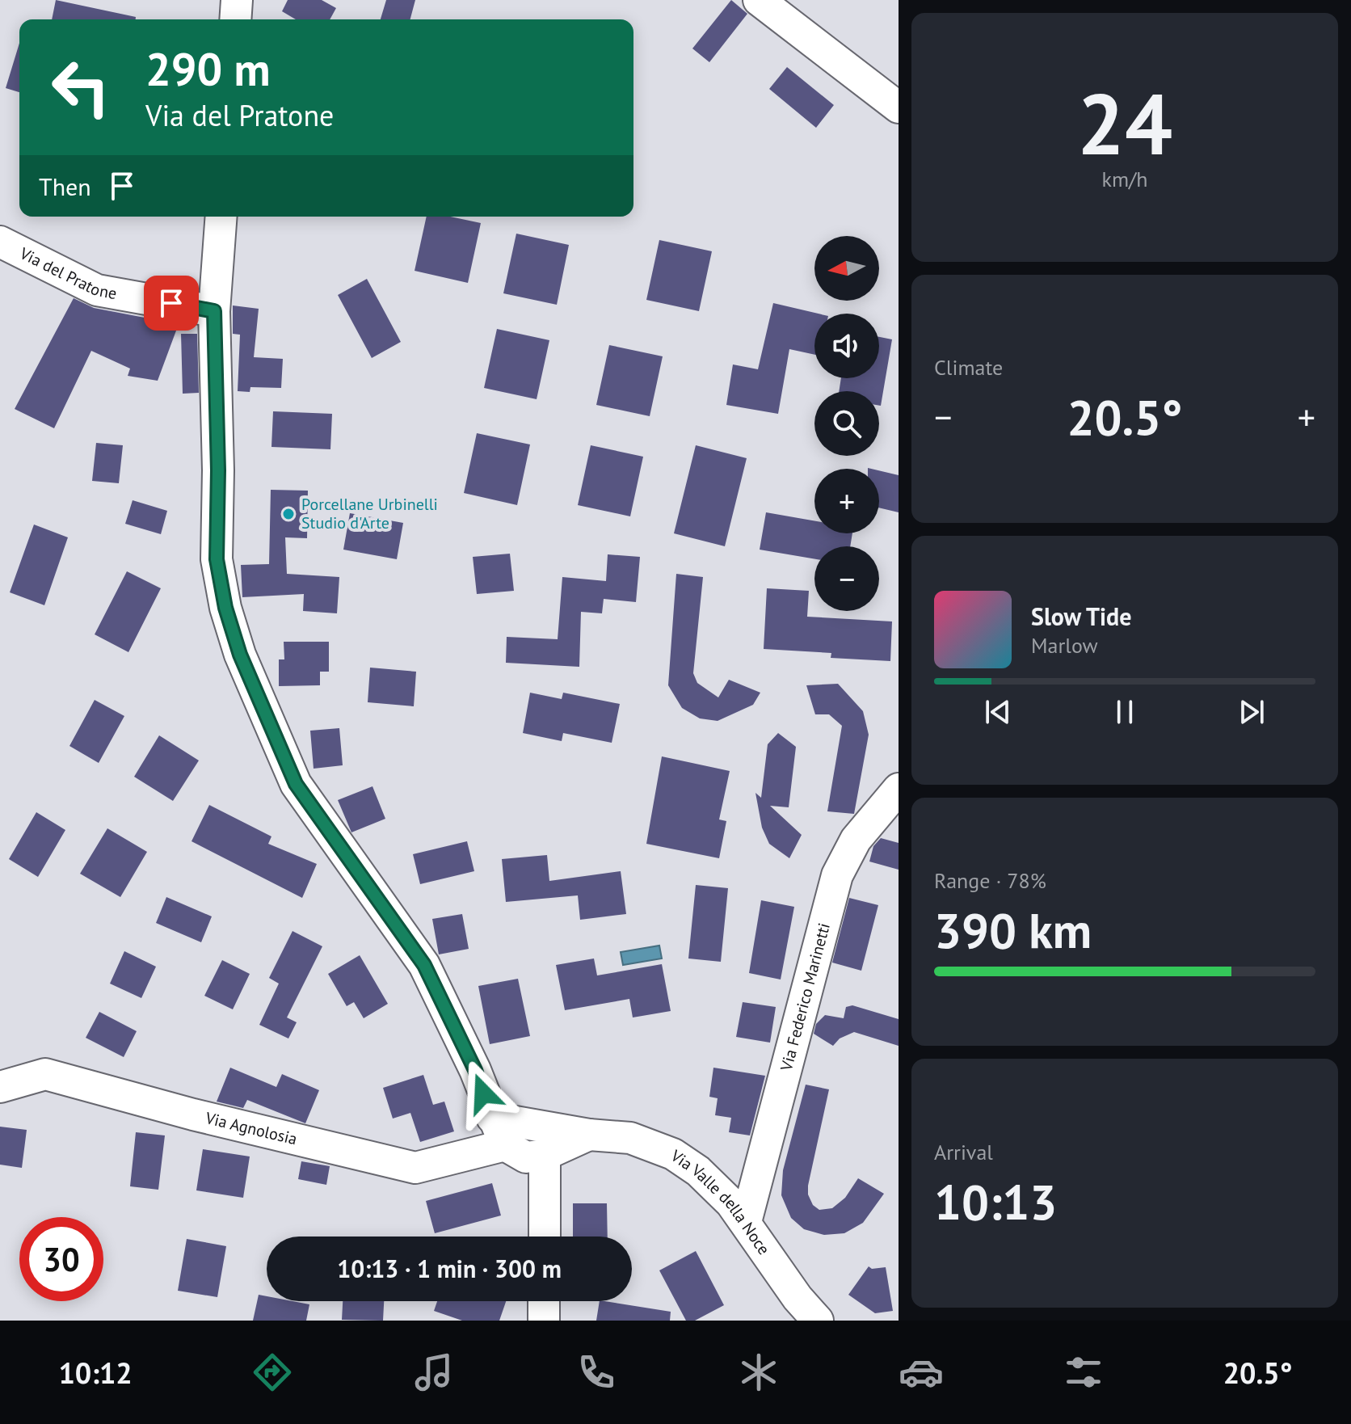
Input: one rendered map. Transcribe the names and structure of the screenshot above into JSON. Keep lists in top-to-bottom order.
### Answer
{
  "streets": {
    "street": [
      "Via del Pratone",
      "Via Federico Marinetti",
      "Via Agnolosia",
      "Via Valle della Noce"
    ]
  },
  "crossings": [
    ["Via Federico Marinetti", "Via Valle della Noce"]
  ],
  "places": ["Porcellane Urbinelli Studio d'Arte"],
  "north": "left",
  "page": {
    "tile": [
      ["24", "km/h"],
      "Climate",
      ["Range · 78%", "390 km"],
      ["Arrival", "10:13"]
    ],
    "turn": ["290 m", "Via del Pratone"],
    "then": "Then",
    "map_buttons": ["+", "−"],
    "heat": ["−", "20.5°", "+"],
    "song": ["Slow Tide", "Marlow"],
    "limit": "30",
    "trip": "10:13 · 1 min · 300 m",
    "tabs": ["10:12", "20.5°"]
  }
}
